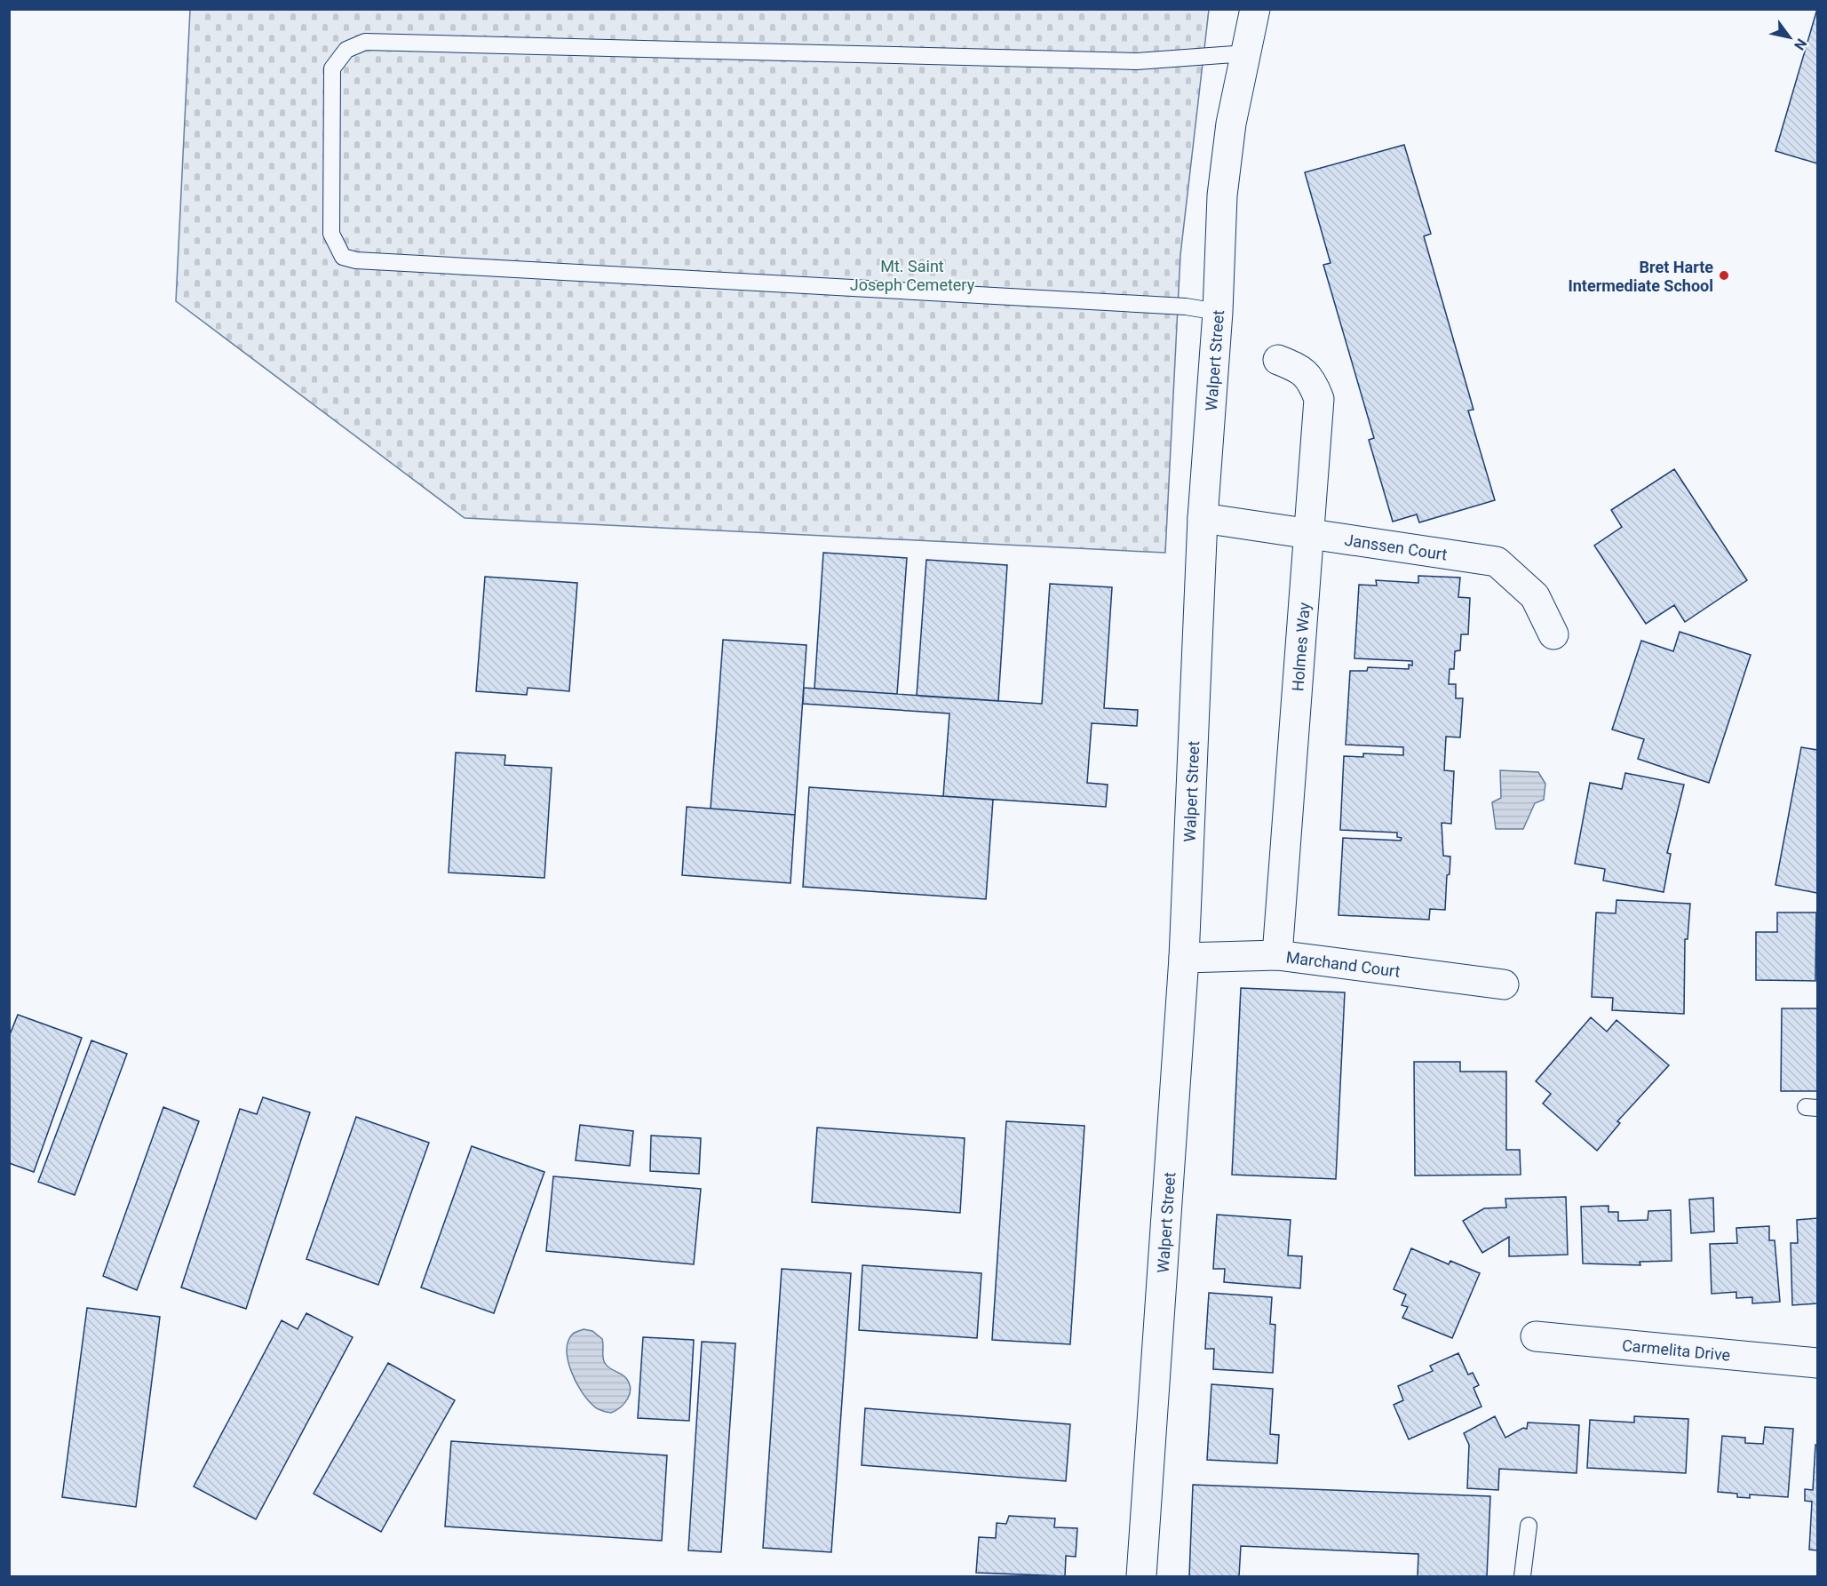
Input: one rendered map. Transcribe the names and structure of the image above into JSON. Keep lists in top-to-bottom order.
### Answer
{
  "streets": {
    "street": [
      "Walpert Street",
      "Janssen Court",
      "Holmes Way",
      "Marchand Court",
      "Carmelita Drive"
    ]
  },
  "crossings": [
    ["Walpert Street", "Janssen Court"],
    ["Walpert Street", "Marchand Court"],
    ["Janssen Court", "Holmes Way"],
    ["Holmes Way", "Marchand Court"]
  ],
  "parks": ["Mt. Saint Joseph Cemetery"],
  "places": ["Bret Harte Intermediate School"],
  "north": "bottom right"
}
